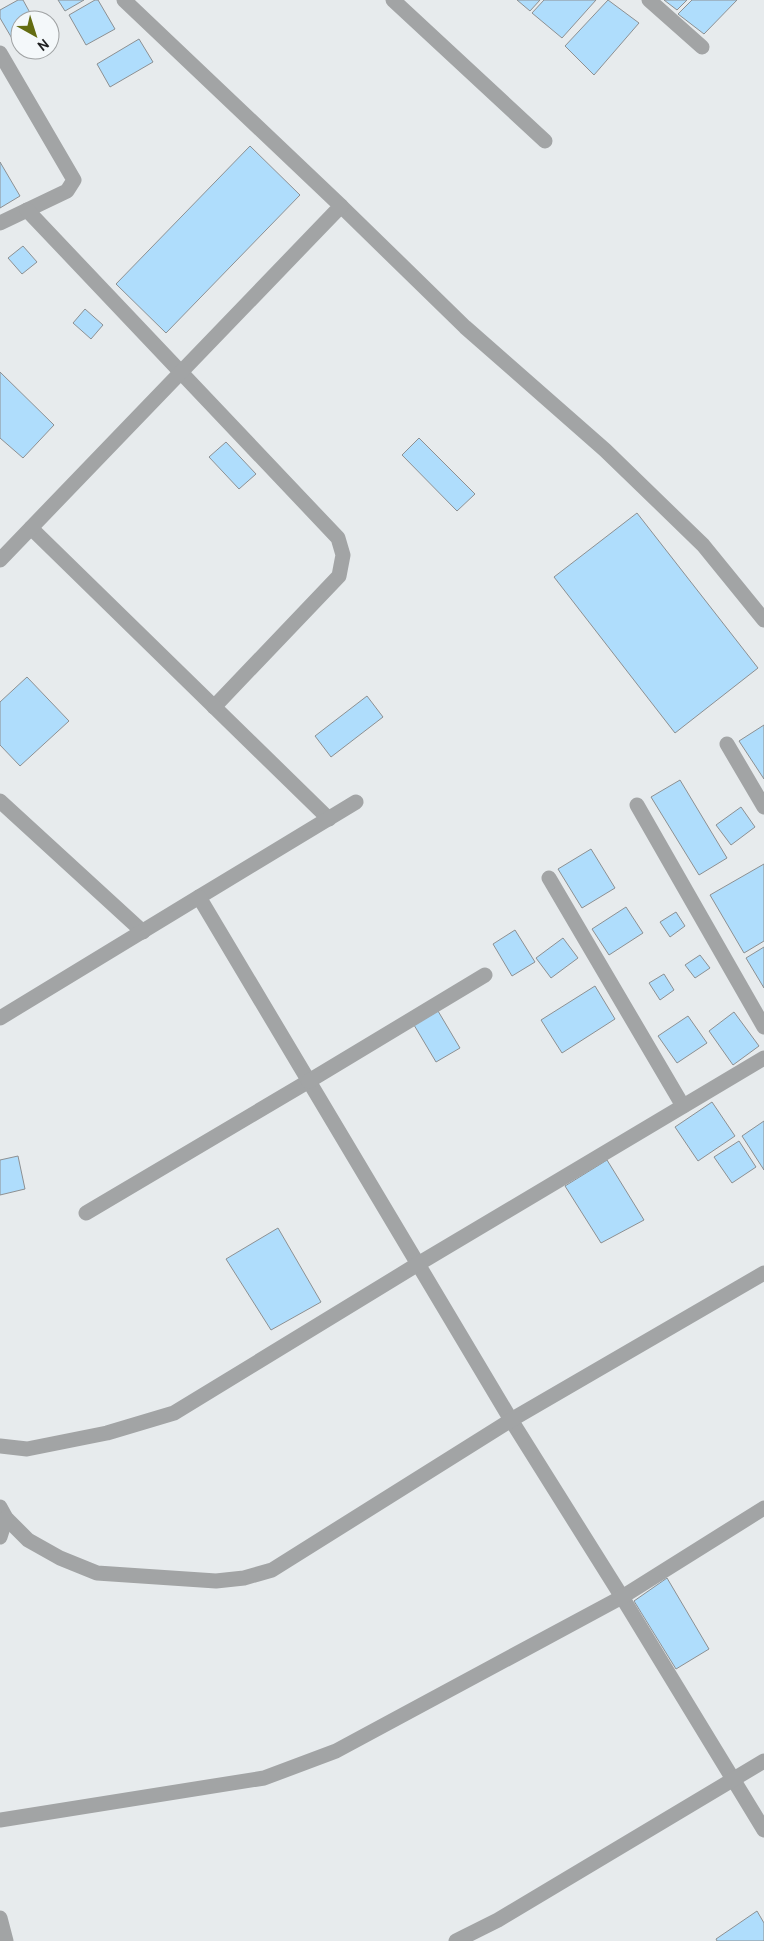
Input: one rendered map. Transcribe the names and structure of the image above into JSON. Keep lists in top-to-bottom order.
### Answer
{
  "north": "bottom right"
}
